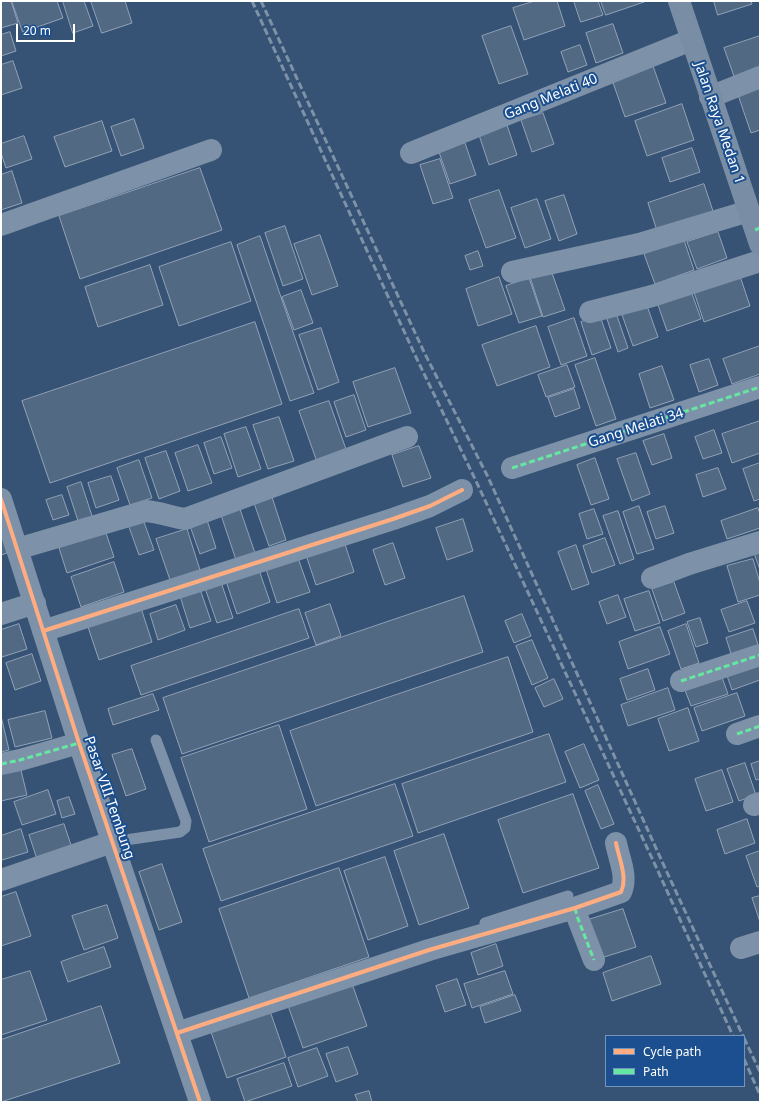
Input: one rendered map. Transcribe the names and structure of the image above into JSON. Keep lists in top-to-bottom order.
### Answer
{
  "streets": {
    "street": [
      "Gang Melati 40",
      "Jalan Raya Medan 1",
      "Gang Melati 34",
      "Pasar VIII Tembung"
    ]
  },
  "crossings": [
    ["Gang Melati 40", "Jalan Raya Medan 1"]
  ],
  "legend": ["Cycle path", "Path"],
  "scale_bar": "20 m"
}
